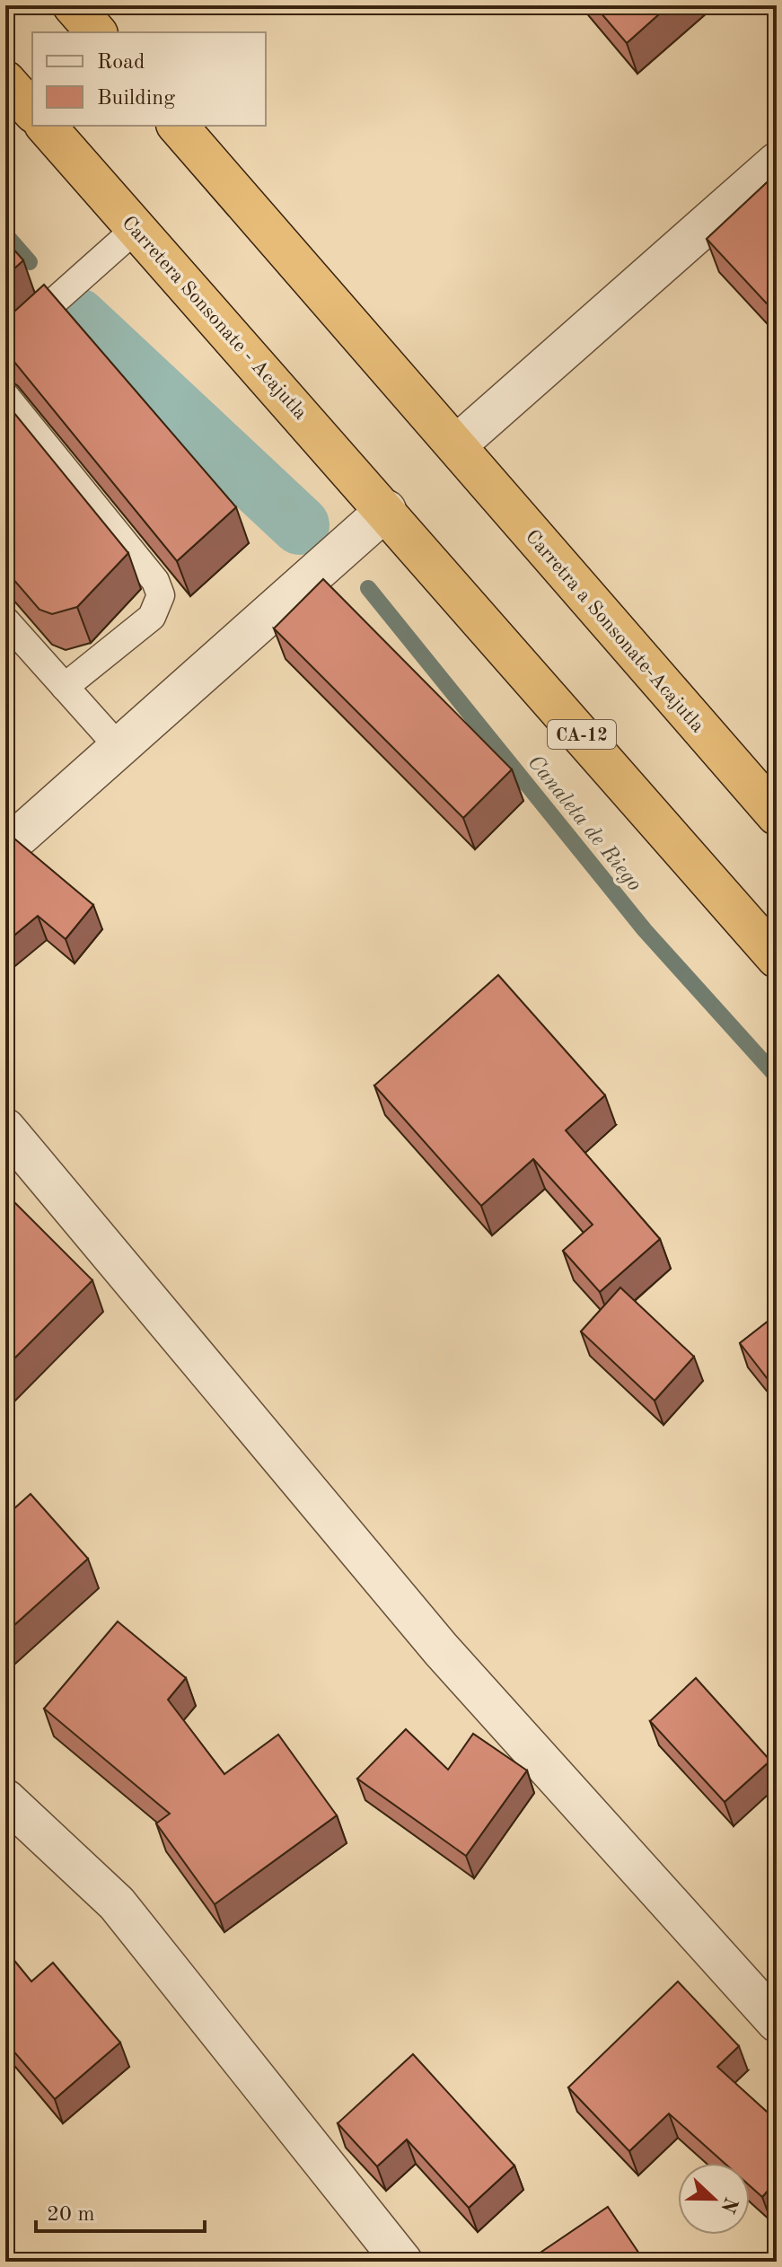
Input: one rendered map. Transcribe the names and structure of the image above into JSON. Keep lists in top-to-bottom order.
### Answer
{
  "streets": {
    "highway": ["Carretera Sonsonate - Acajutla", "Carretra a Sonsonate-Acajutla", "CA-12"]
  },
  "crossings": [
    ["Carretera Sonsonate - Acajutla", "CA-12"]
  ],
  "water": ["Canaleta de Riego"],
  "legend": ["Road", "Building"],
  "scale_bar": "20 m",
  "north": "right"
}
